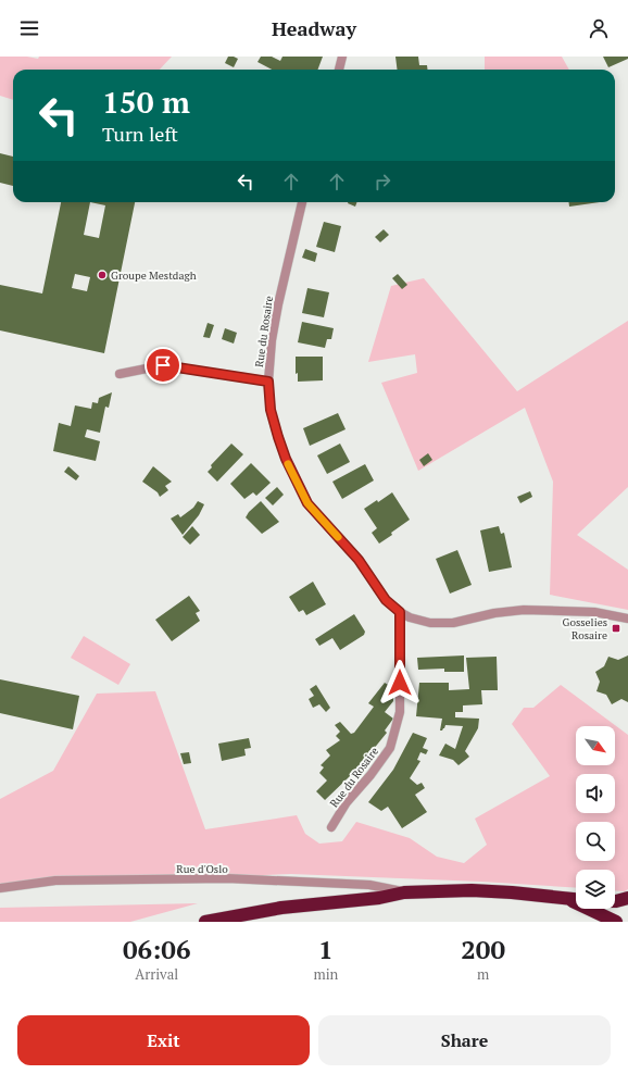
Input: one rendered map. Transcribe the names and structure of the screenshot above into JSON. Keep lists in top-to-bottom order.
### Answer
{
  "streets": {
    "street": ["Rue du Rosaire", "Rue d'Oslo"]
  },
  "places": {
    "other": ["Groupe Mestdagh"],
    "transit": ["Gosselies Rosaire"]
  },
  "north": "bottom right",
  "page": {
    "header": "Headway",
    "turn": ["150 m", "Turn left"],
    "eta": [
      "06:06",
      "Arrival",
      "1",
      "min",
      "200",
      "m"
    ],
    "buttons": ["Exit", "Share"]
  }
}
